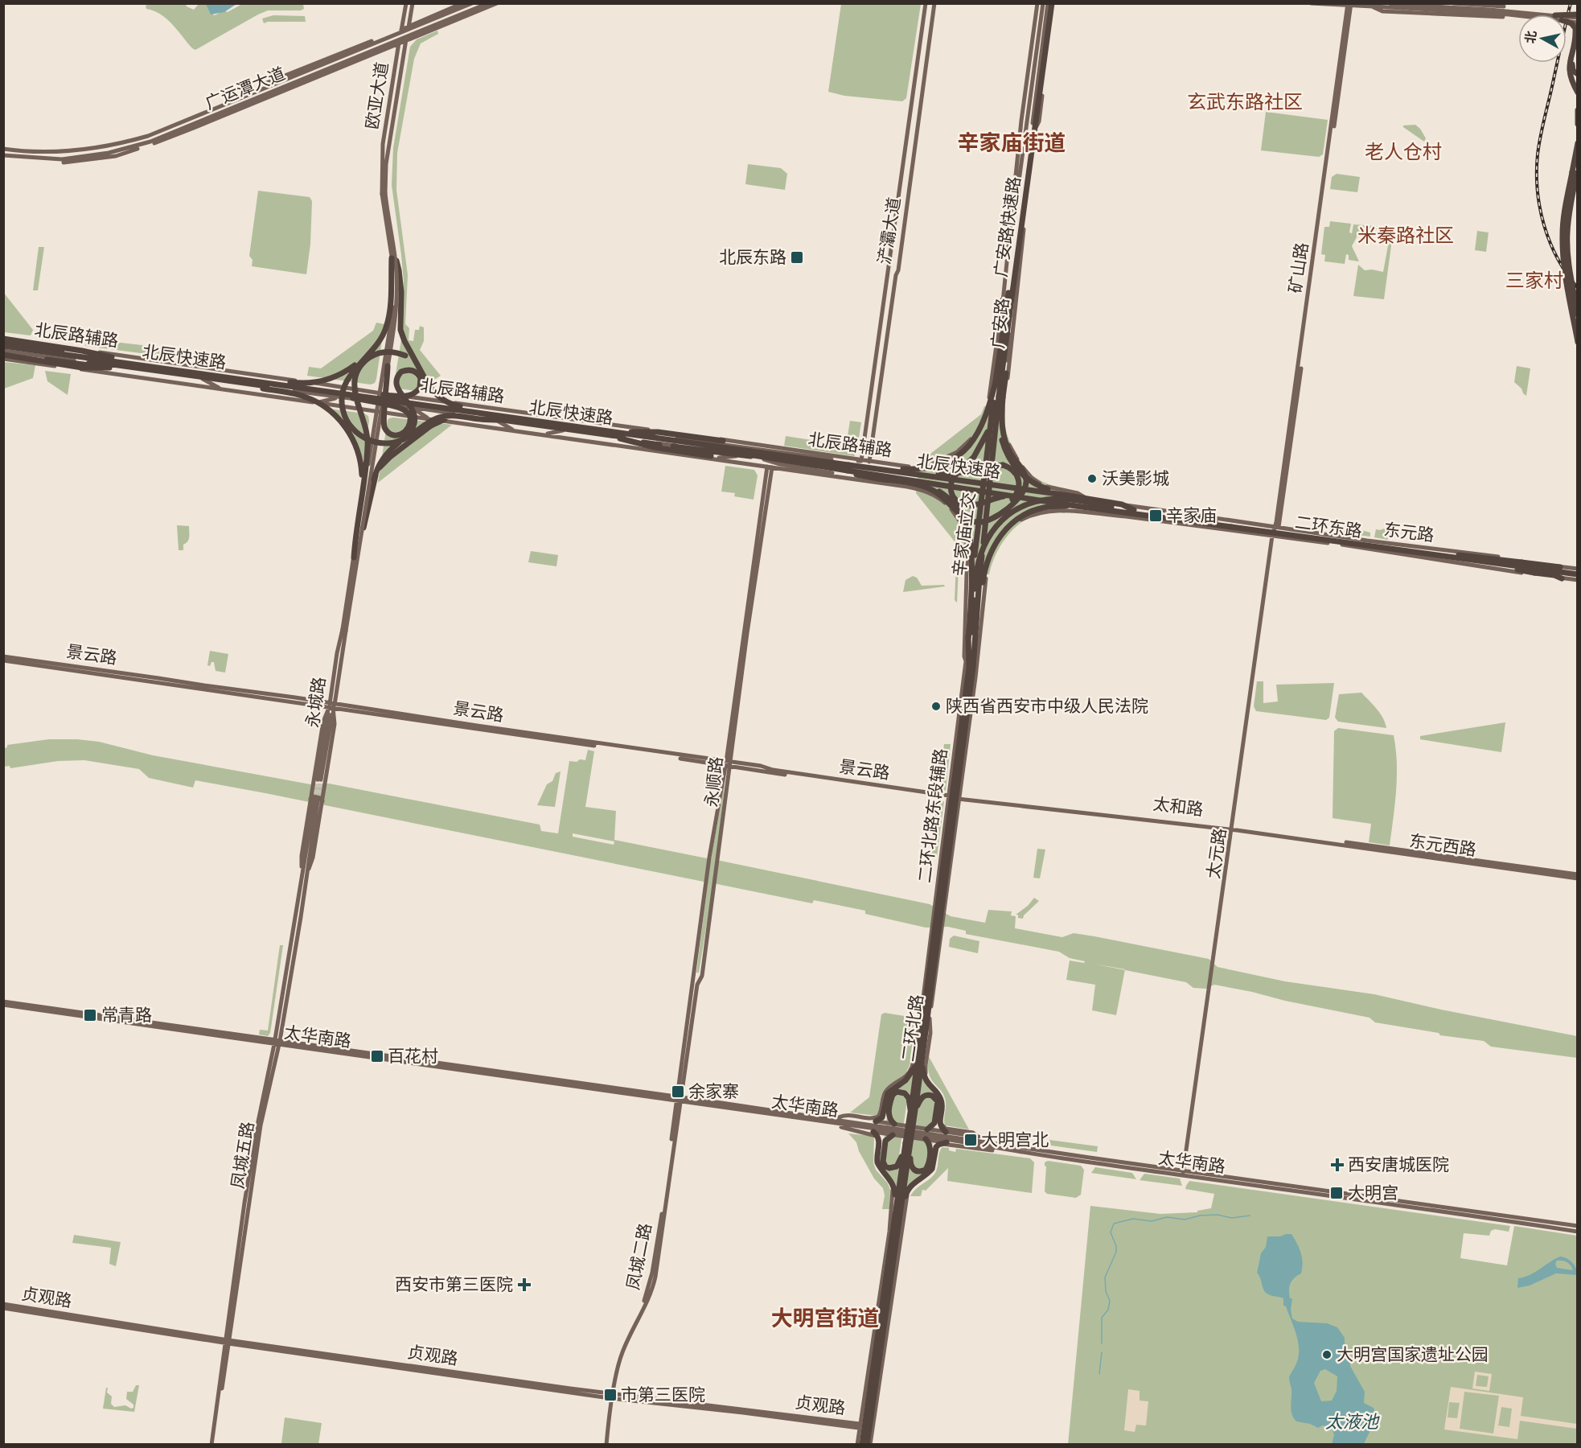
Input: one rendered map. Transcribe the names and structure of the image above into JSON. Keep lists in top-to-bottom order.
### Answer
{
  "streets": {
    "highway": [
      "广安路快速路",
      "北辰快速路",
      "二环东路",
      "辛家庙立交",
      "二环北路"
    ],
    "main road": [
      "广运潭大道",
      "欧亚大道",
      "浐灞大道",
      "矿山路",
      "广安路",
      "北辰路辅路",
      "东元路",
      "景云路",
      "永城路",
      "永顺路",
      "太和路",
      "二环北路东段辅路",
      "东元西路",
      "太元路",
      "太华南路",
      "凤城五路",
      "凤城二路",
      "贞观路"
    ]
  },
  "crossings": [
    ["广运潭大道", "欧亚大道"],
    ["广安路快速路", "广安路"],
    ["广安路快速路", "辛家庙立交"],
    ["浐灞大道", "北辰路辅路"],
    ["矿山路", "东元路"],
    ["矿山路", "太元路"],
    ["广安路", "北辰路辅路"],
    ["广安路", "北辰快速路"],
    ["北辰路辅路", "永顺路"],
    ["北辰路辅路", "二环北路东段辅路"],
    ["北辰快速路", "二环东路"],
    ["北辰快速路", "东元路"],
    ["北辰快速路", "辛家庙立交"],
    ["二环东路", "东元路"],
    ["二环东路", "辛家庙立交"],
    ["东元路", "辛家庙立交"],
    ["东元路", "二环北路东段辅路"],
    ["东元路", "太元路"],
    ["辛家庙立交", "二环北路"],
    ["景云路", "永城路"],
    ["景云路", "永顺路"],
    ["景云路", "二环北路东段辅路"],
    ["永顺路", "太华南路"],
    ["永顺路", "凤城二路"],
    ["太和路", "二环北路东段辅路"],
    ["太和路", "东元西路"],
    ["太和路", "太元路"],
    ["太和路", "二环北路"],
    ["二环北路东段辅路", "二环北路"],
    ["太元路", "太华南路"],
    ["太华南路", "凤城五路"],
    ["太华南路", "凤城二路"],
    ["凤城五路", "贞观路"],
    ["凤城二路", "贞观路"]
  ],
  "districts": [
    "玄武东路社区",
    "辛家庙街道",
    "老人仓村",
    "米秦路社区",
    "三家村",
    "大明宫街道"
  ],
  "water": ["太液池"],
  "places": {
    "transit": [
      "北辰东路",
      "辛家庙",
      "常青路",
      "百花村",
      "余家寨",
      "大明宫北",
      "大明宫",
      "市第三医院"
    ],
    "other": ["沃美影城", "陕西省西安市中级人民法院", "大明宫国家遗址公园"],
    "health": ["西安唐城医院", "西安市第三医院"]
  },
  "north": "left"
}
